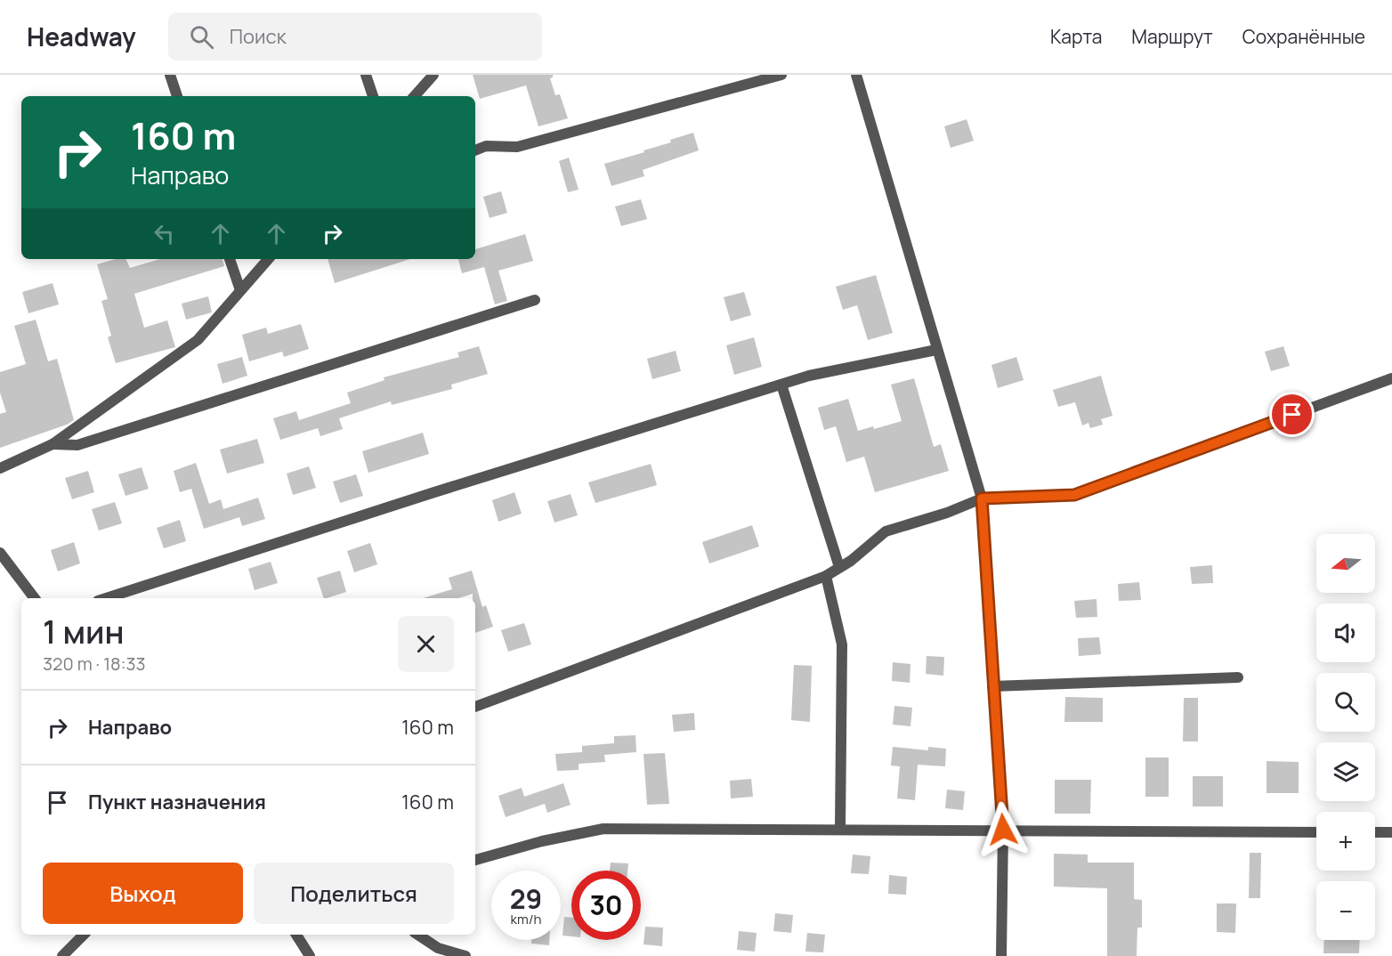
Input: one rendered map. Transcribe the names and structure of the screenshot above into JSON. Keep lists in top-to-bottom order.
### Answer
{
  "north": "left",
  "page": {
    "header": "Headway",
    "search": "Поиск",
    "nav": ["Карта", "Маршрут", "Сохранённые"],
    "turn": ["160 m", "Направо"],
    "map_buttons": ["+", "−"],
    "heading": ["1 мин", "320 m · 18:33"],
    "list": [
      {
        "name": "Направо",
        "value": "160 m"
      },
      {
        "name": "Пункт назначения",
        "value": "160 m"
      }
    ],
    "buttons": ["Выход", "Поделиться"],
    "speed": "29 km/h",
    "limit": "30"
  }
}
